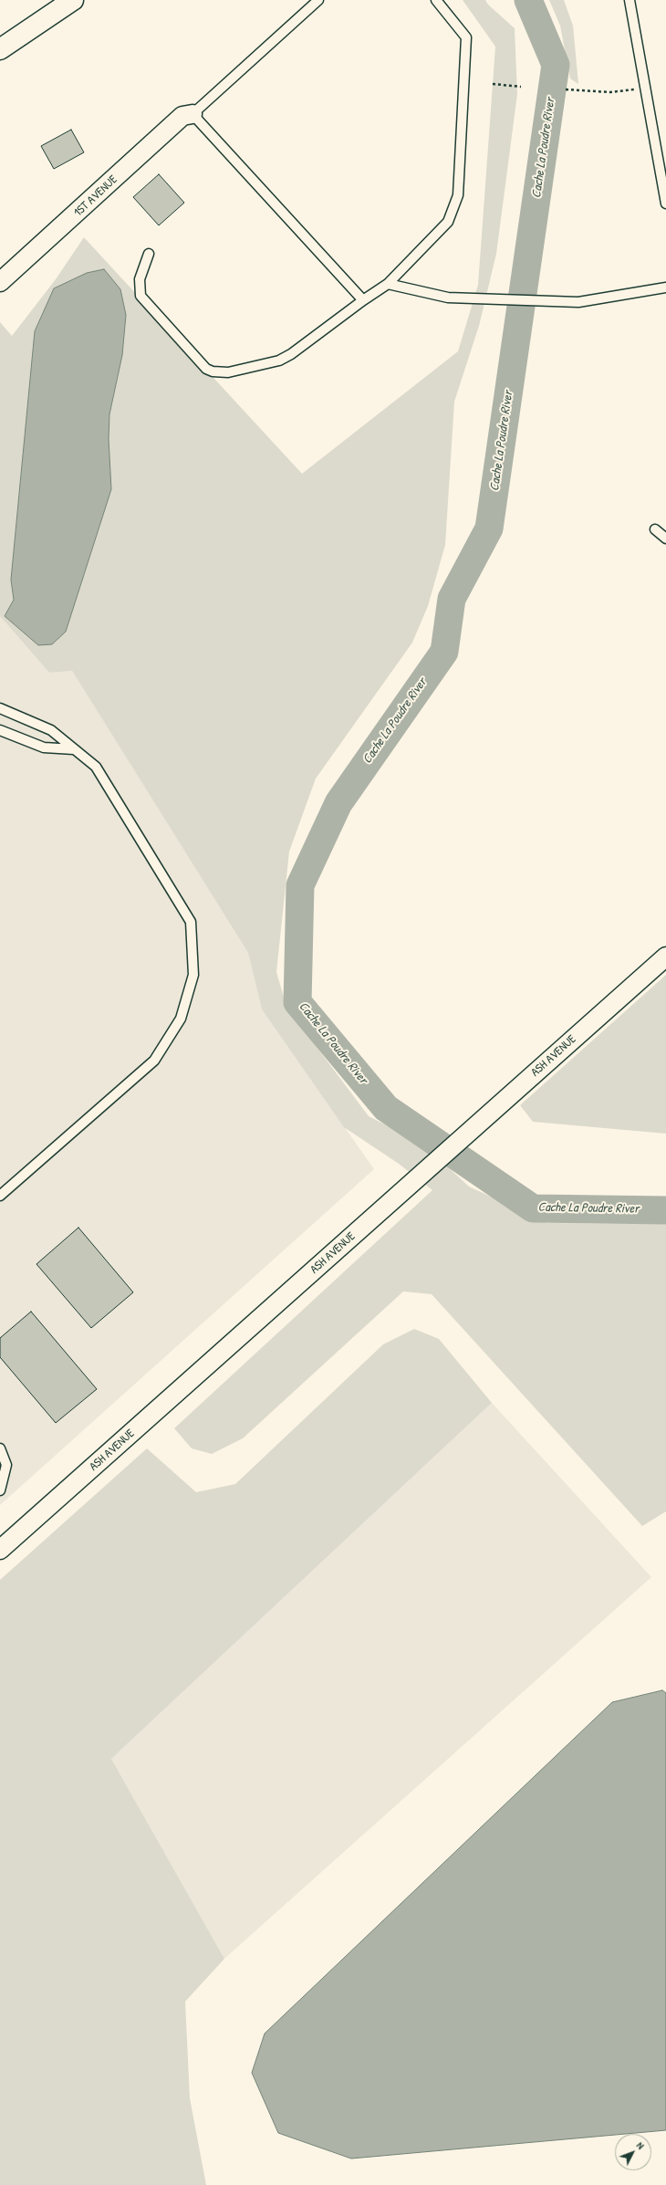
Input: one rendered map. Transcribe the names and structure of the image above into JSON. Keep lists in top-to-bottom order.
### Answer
{
  "streets": {
    "street": ["1ST AVENUE", "ASH AVENUE"]
  },
  "water": ["Cache La Poudre River"],
  "north": "top right"
}
